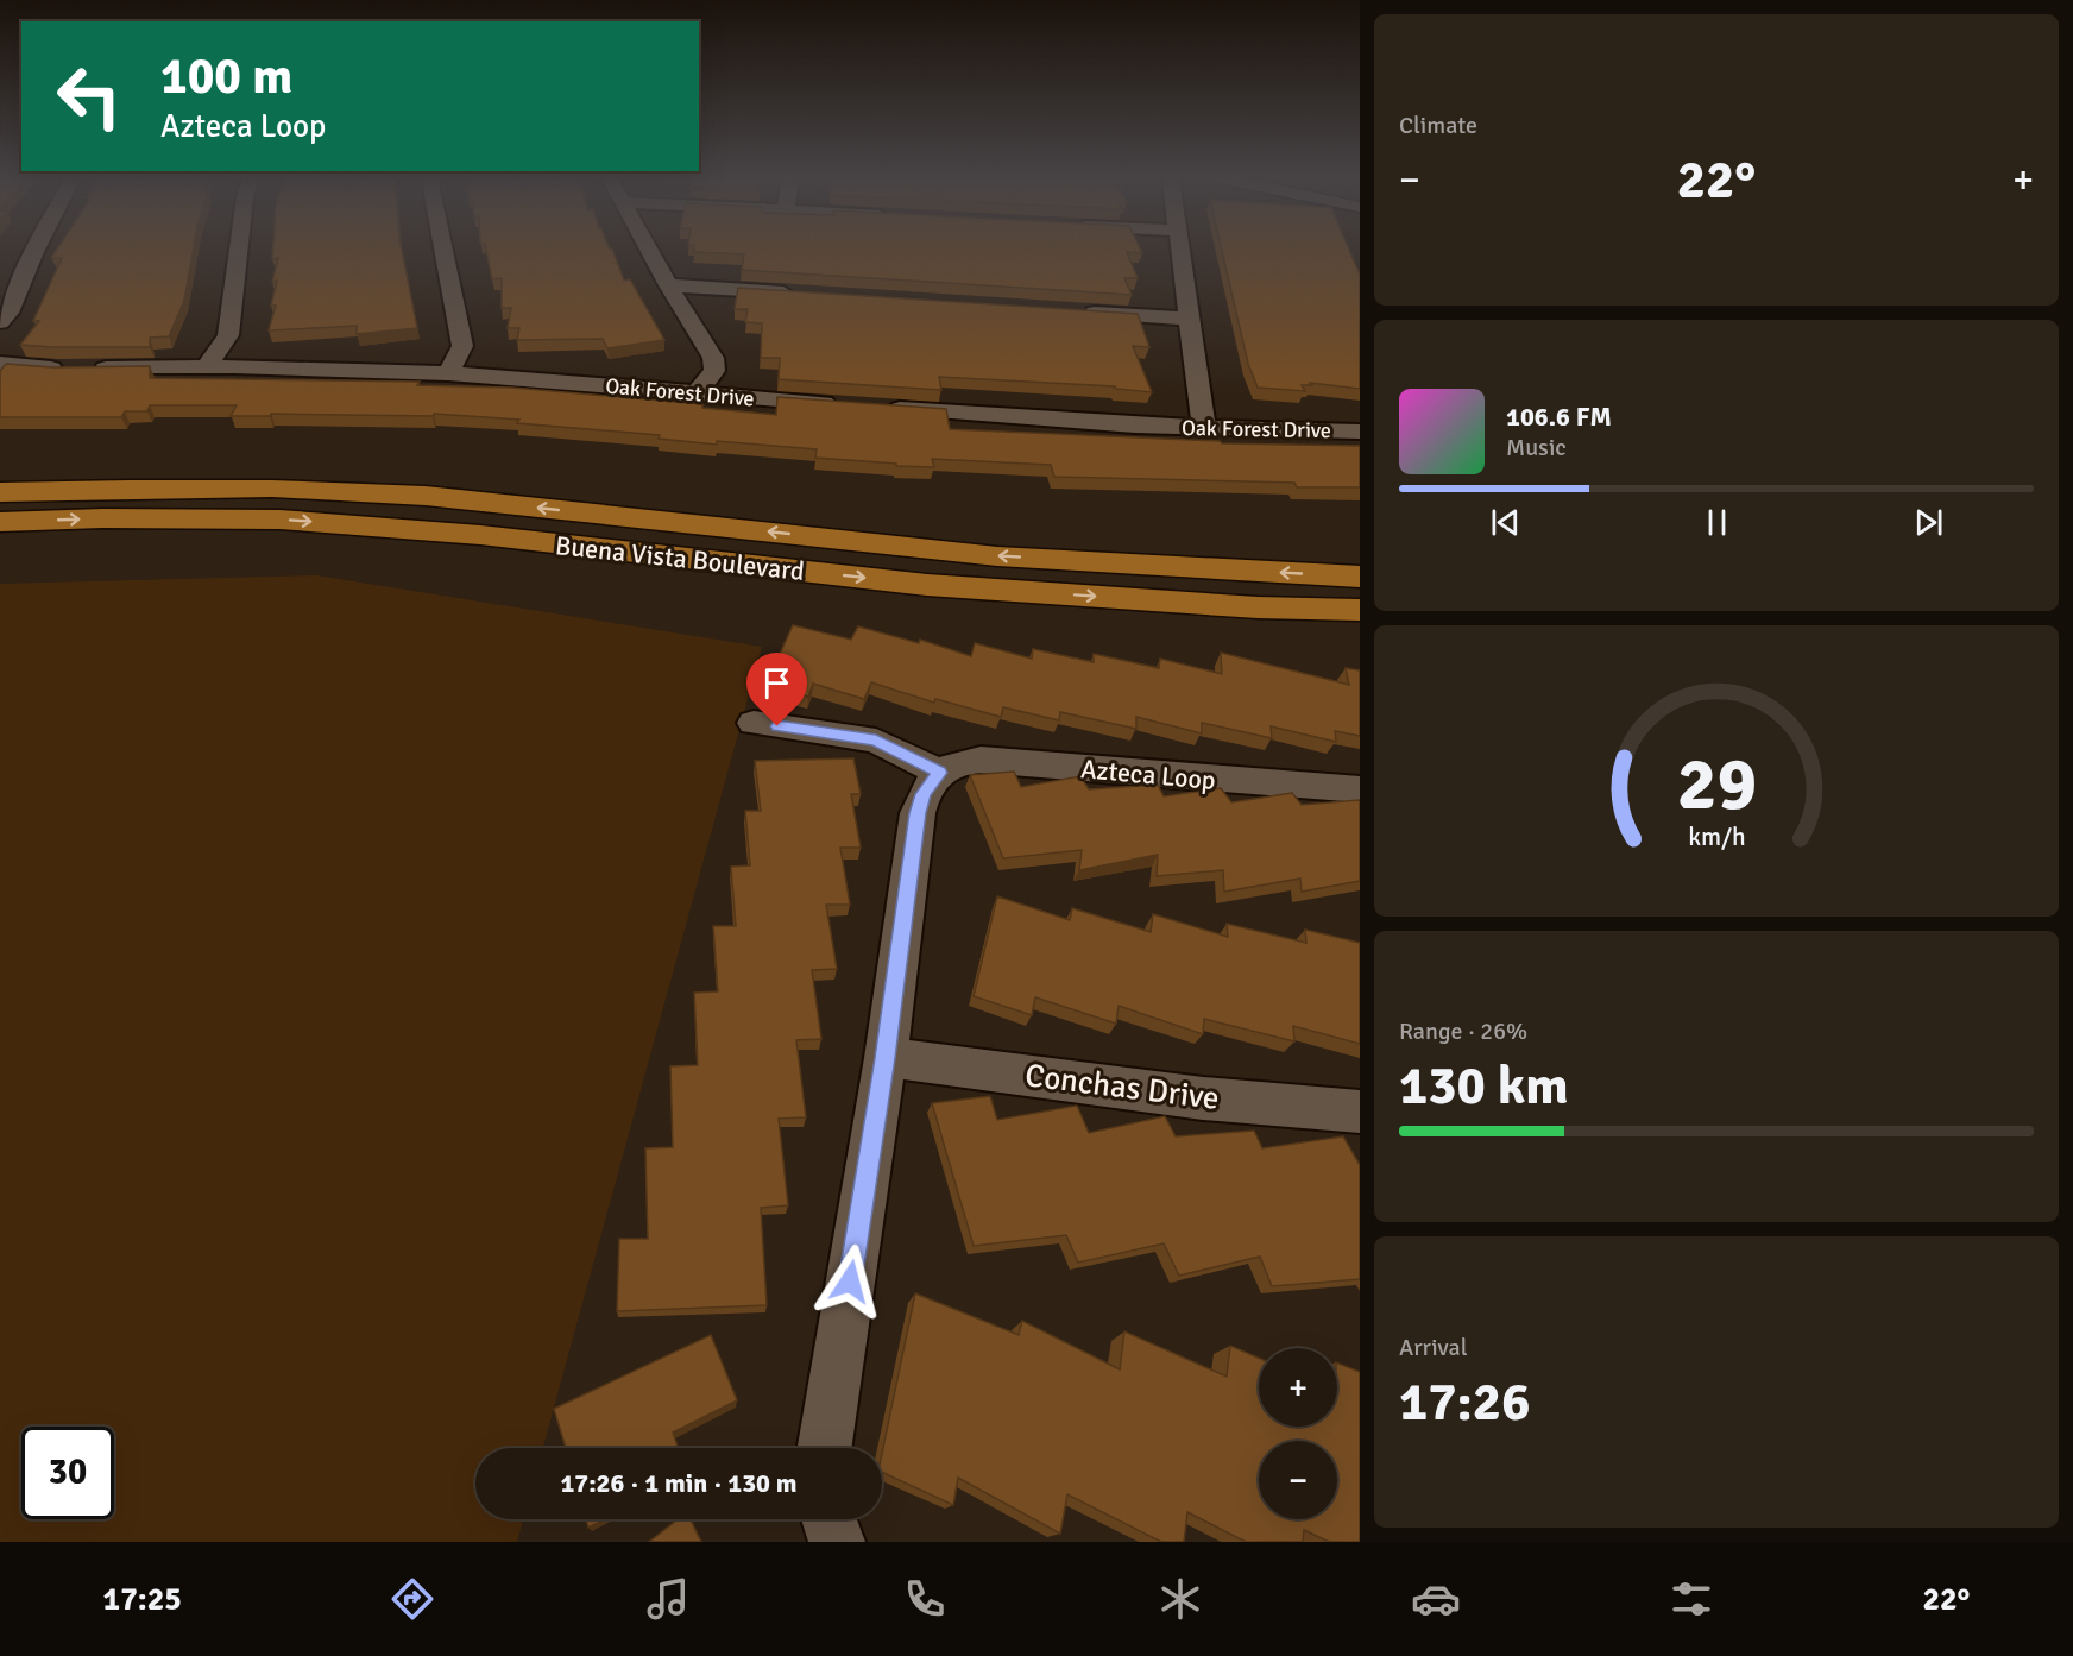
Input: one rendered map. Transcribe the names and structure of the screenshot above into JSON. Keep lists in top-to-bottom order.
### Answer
{
  "streets": {
    "main road": ["Buena Vista Boulevard"],
    "street": ["Oak Forest Drive", "Azteca Loop", "Conchas Drive"]
  },
  "page": {
    "tile": [
      "Climate",
      ["Range · 26%", "130 km"],
      ["Arrival", "17:26"]
    ],
    "turn": ["100 m", "Azteca Loop"],
    "heat": ["−", "22°", "+"],
    "song": ["106.6 FM", "Music"],
    "map_buttons": ["+", "−"],
    "limit": "30",
    "trip": "17:26 · 1 min · 130 m",
    "tabs": ["17:25", "22°"],
    "gauge": ["29", "km/h"]
  }
}
